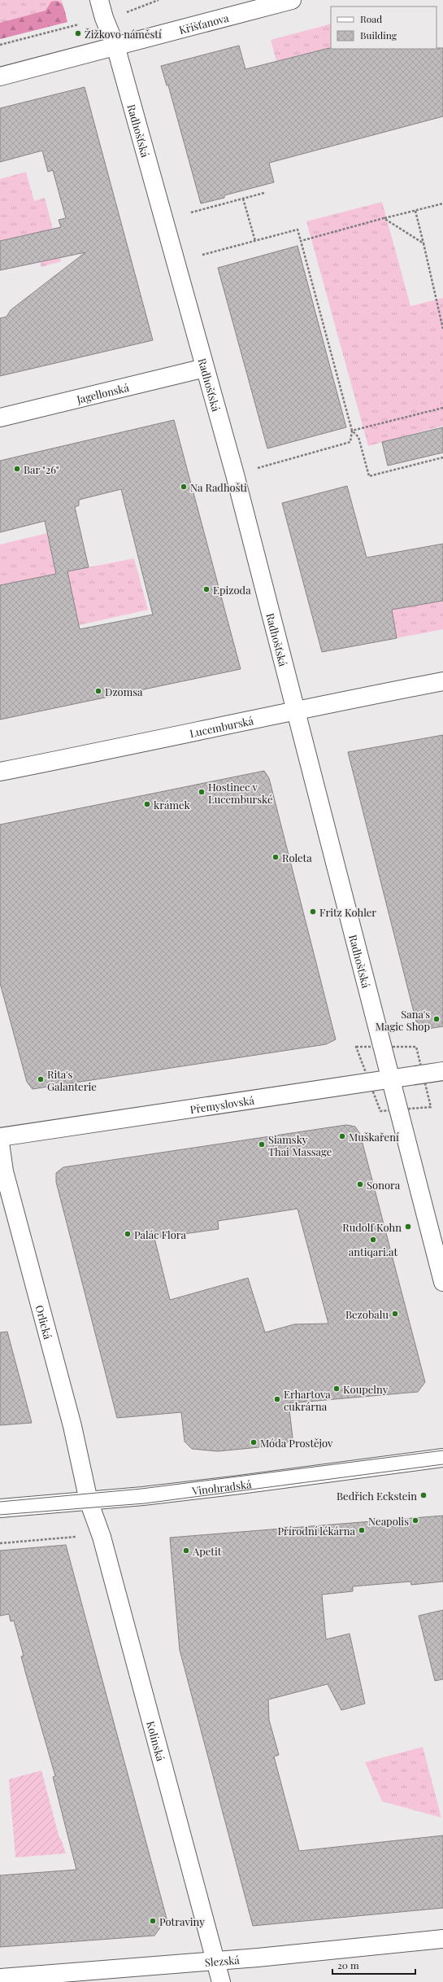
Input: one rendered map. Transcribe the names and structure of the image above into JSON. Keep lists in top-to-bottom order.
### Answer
{
  "streets": {
    "street": [
      "Křišťanova",
      "Radhošťská",
      "Jagellonská",
      "Lucemburská",
      "Přemyslovská",
      "Orlická",
      "Vinohradská",
      "Kolínská",
      "Slezská"
    ]
  },
  "crossings": [
    ["Křišťanova", "Radhošťská"],
    ["Radhošťská", "Jagellonská"],
    ["Radhošťská", "Lucemburská"],
    ["Radhošťská", "Přemyslovská"],
    ["Orlická", "Vinohradská"],
    ["Orlická", "Kolínská"],
    ["Vinohradská", "Kolínská"],
    ["Kolínská", "Slezská"]
  ],
  "places": [
    "Žižkovo náměstí",
    "Bar \"26\"",
    "Na Radhošti",
    "Epizoda",
    "Dzomsa",
    "Hostinec v Lucemburské",
    "krámek",
    "Roleta",
    "Fritz Kohler",
    "Sana's Magic Shop",
    "Rita's Galanterie",
    "Muškaření",
    "Siamsky Thai Massage",
    "Sonora",
    "Rudolf Kohn",
    "Palác Flora",
    "antiqari.at",
    "Bezobalu",
    "Koupelny",
    "Erhartova cukrárna",
    "Móda Prostějov",
    "Bedřich Eckstein",
    "Neapolis",
    "Přírodní lékárna",
    "Apetit",
    "Potraviny"
  ],
  "legend": ["Road", "Building"],
  "scale_bar": "20 m"
}
